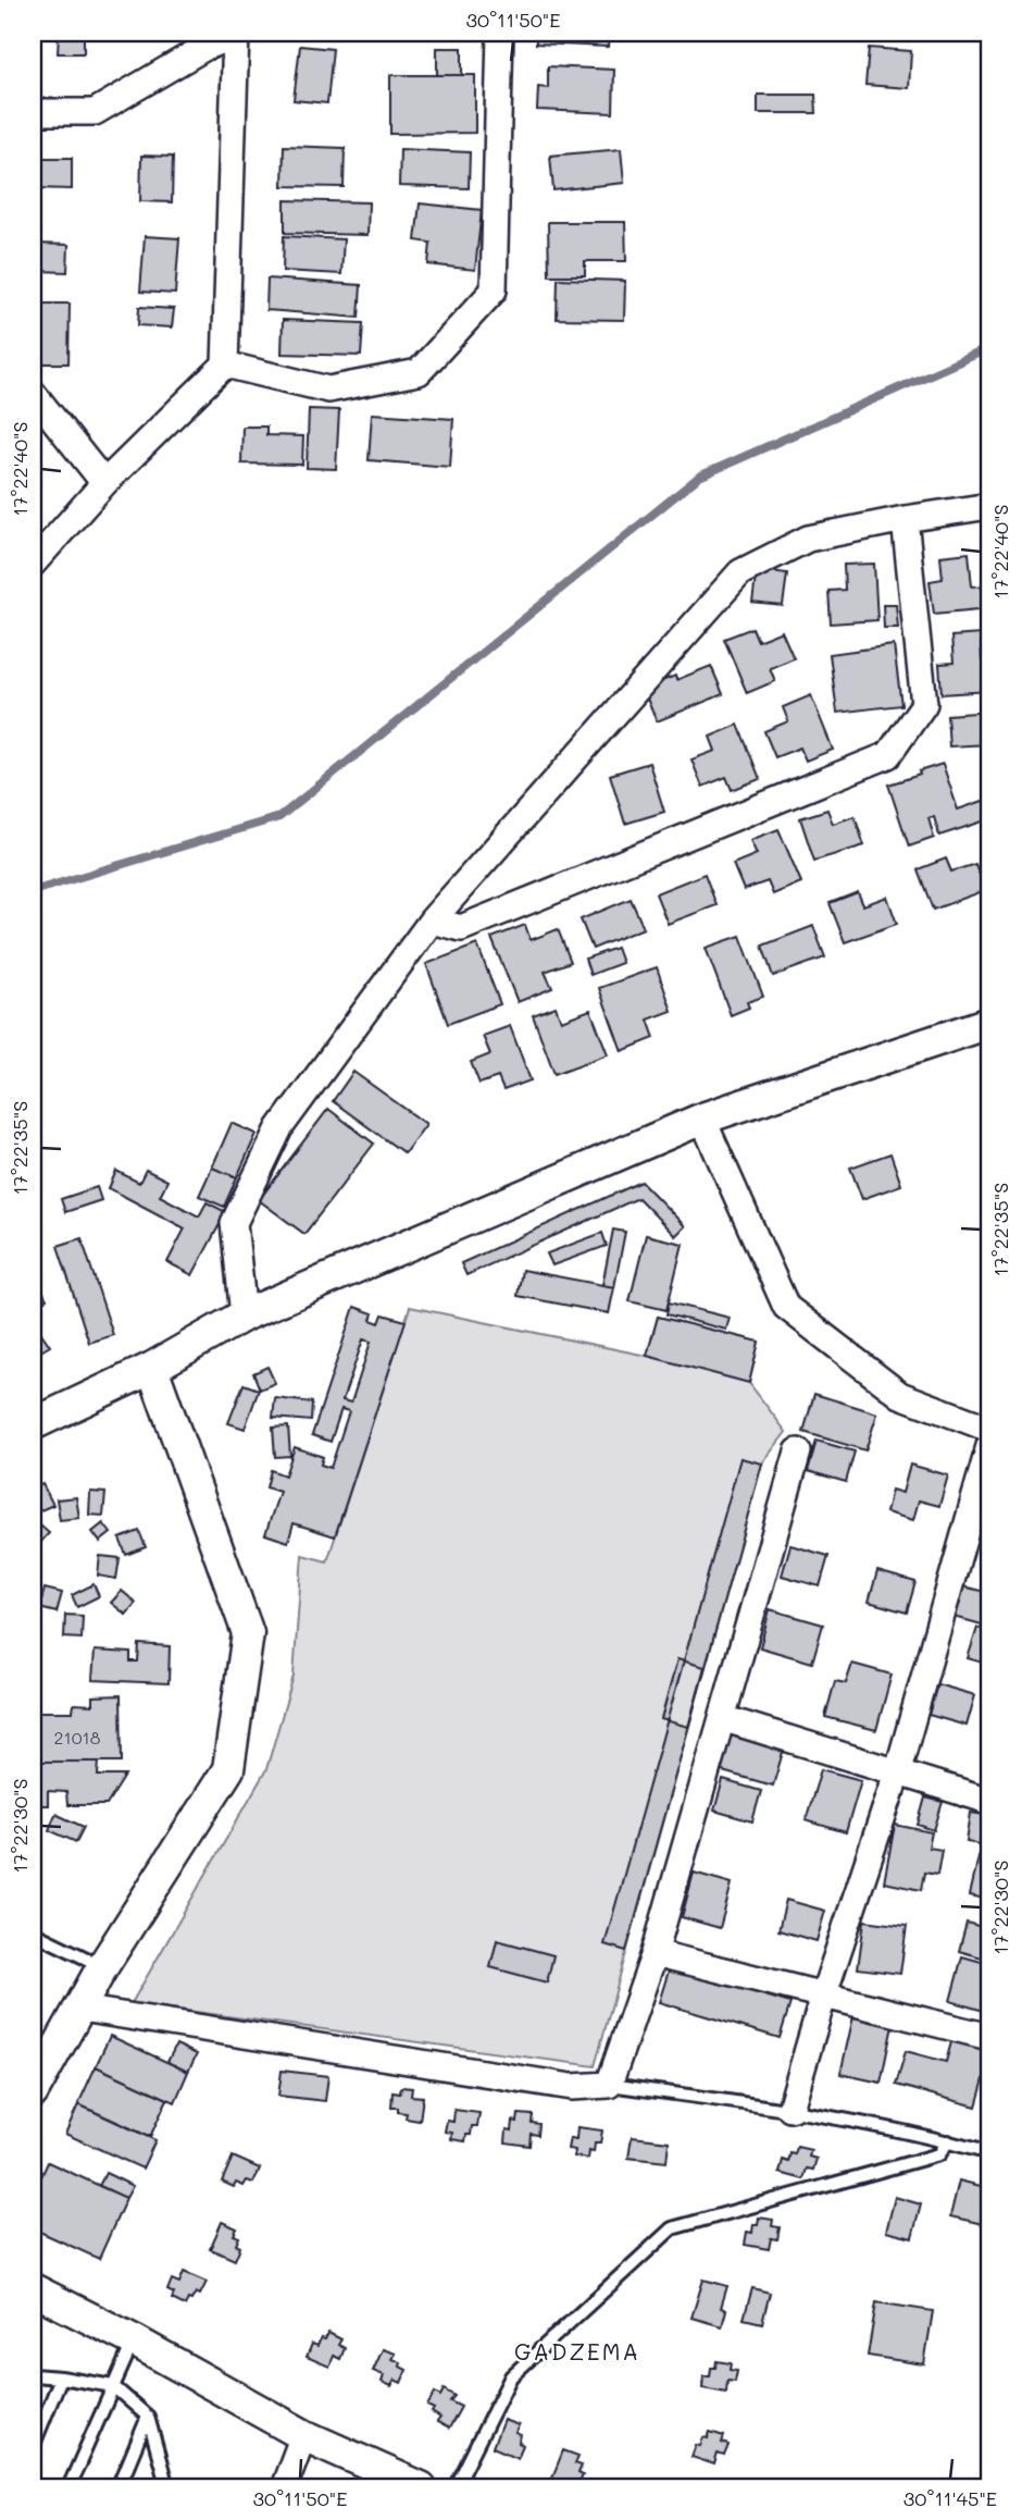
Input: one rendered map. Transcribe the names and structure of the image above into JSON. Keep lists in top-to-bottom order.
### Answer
{
  "districts": ["GADZEMA"],
  "house_numbers": ["21018"],
  "coordinates": [
    "30°11'50\"E",
    "17°22'40\"S",
    "17°22'35\"S",
    "17°22'30\"S",
    "30°11'45\"E"
  ]
}
